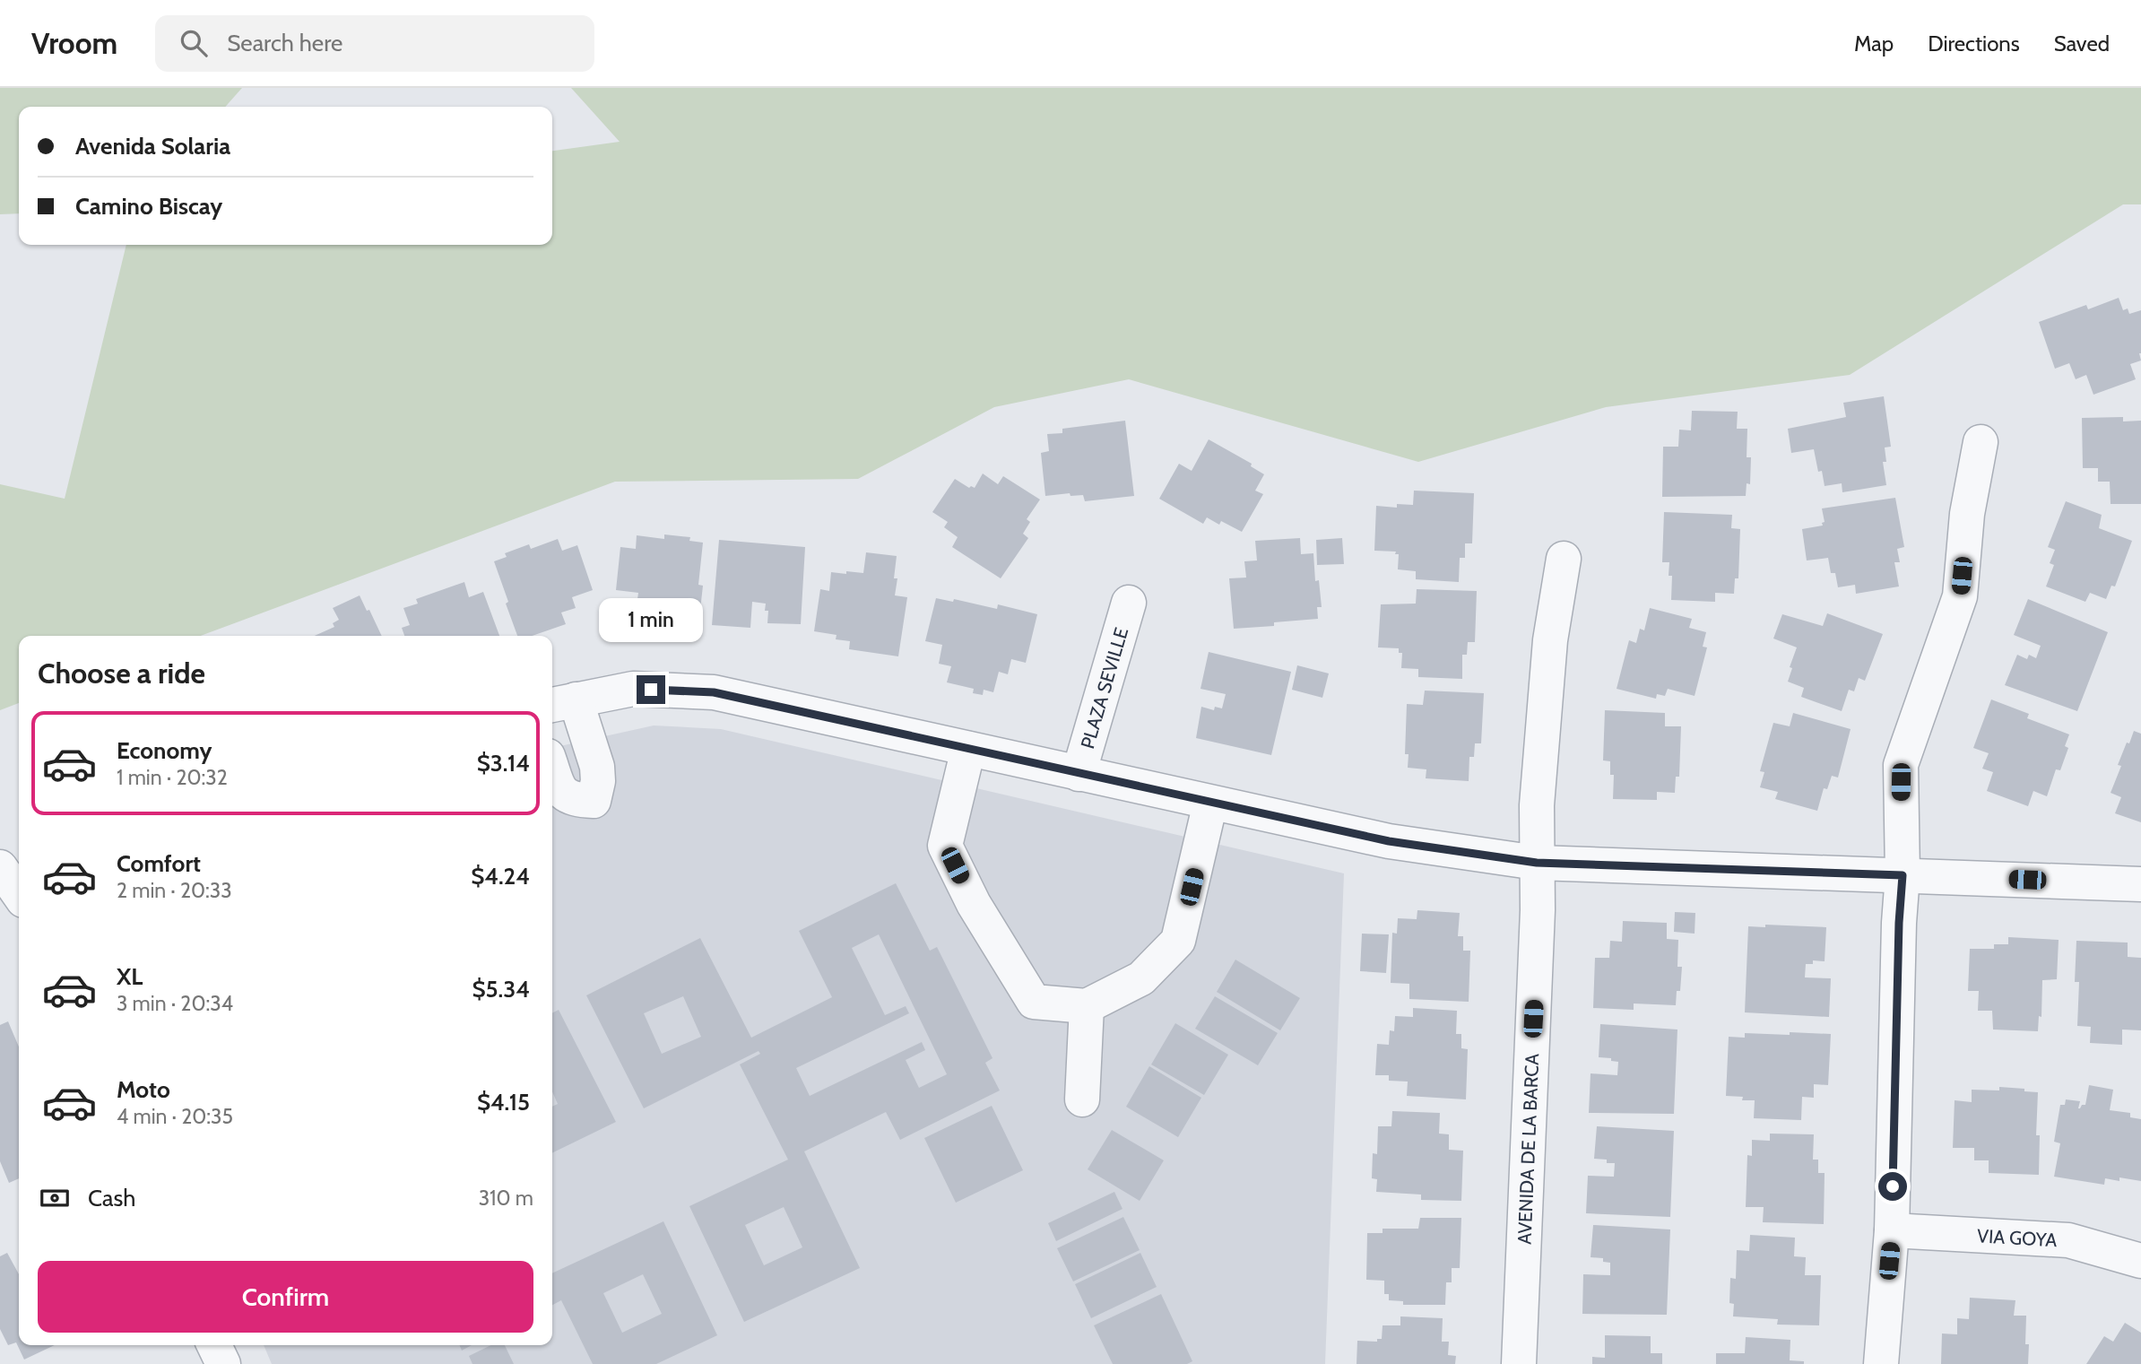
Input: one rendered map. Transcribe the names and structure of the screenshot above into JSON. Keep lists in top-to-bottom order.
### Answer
{
  "streets": {
    "street": ["PLAZA SEVILLE", "AVENIDA DE LA BARCA", "VIA GOYA"]
  },
  "page": {
    "header": "Vroom",
    "search": "Search here",
    "nav": ["Map", "Directions", "Saved"],
    "banner": ["Avenida Solaria", "Camino Biscay"],
    "bubble": "1 min",
    "heading": "Choose a ride",
    "list": [
      {
        "name": "Economy",
        "note": "1 min · 20:32",
        "value": "$3.14"
      },
      {
        "name": "Comfort",
        "note": "2 min · 20:33",
        "value": "$4.24"
      },
      {
        "name": "XL",
        "note": "3 min · 20:34",
        "value": "$5.34"
      },
      {
        "name": "Moto",
        "note": "4 min · 20:35",
        "value": "$4.15"
      }
    ],
    "pay": ["Cash", "310 m"],
    "buttons": "Confirm"
  }
}
